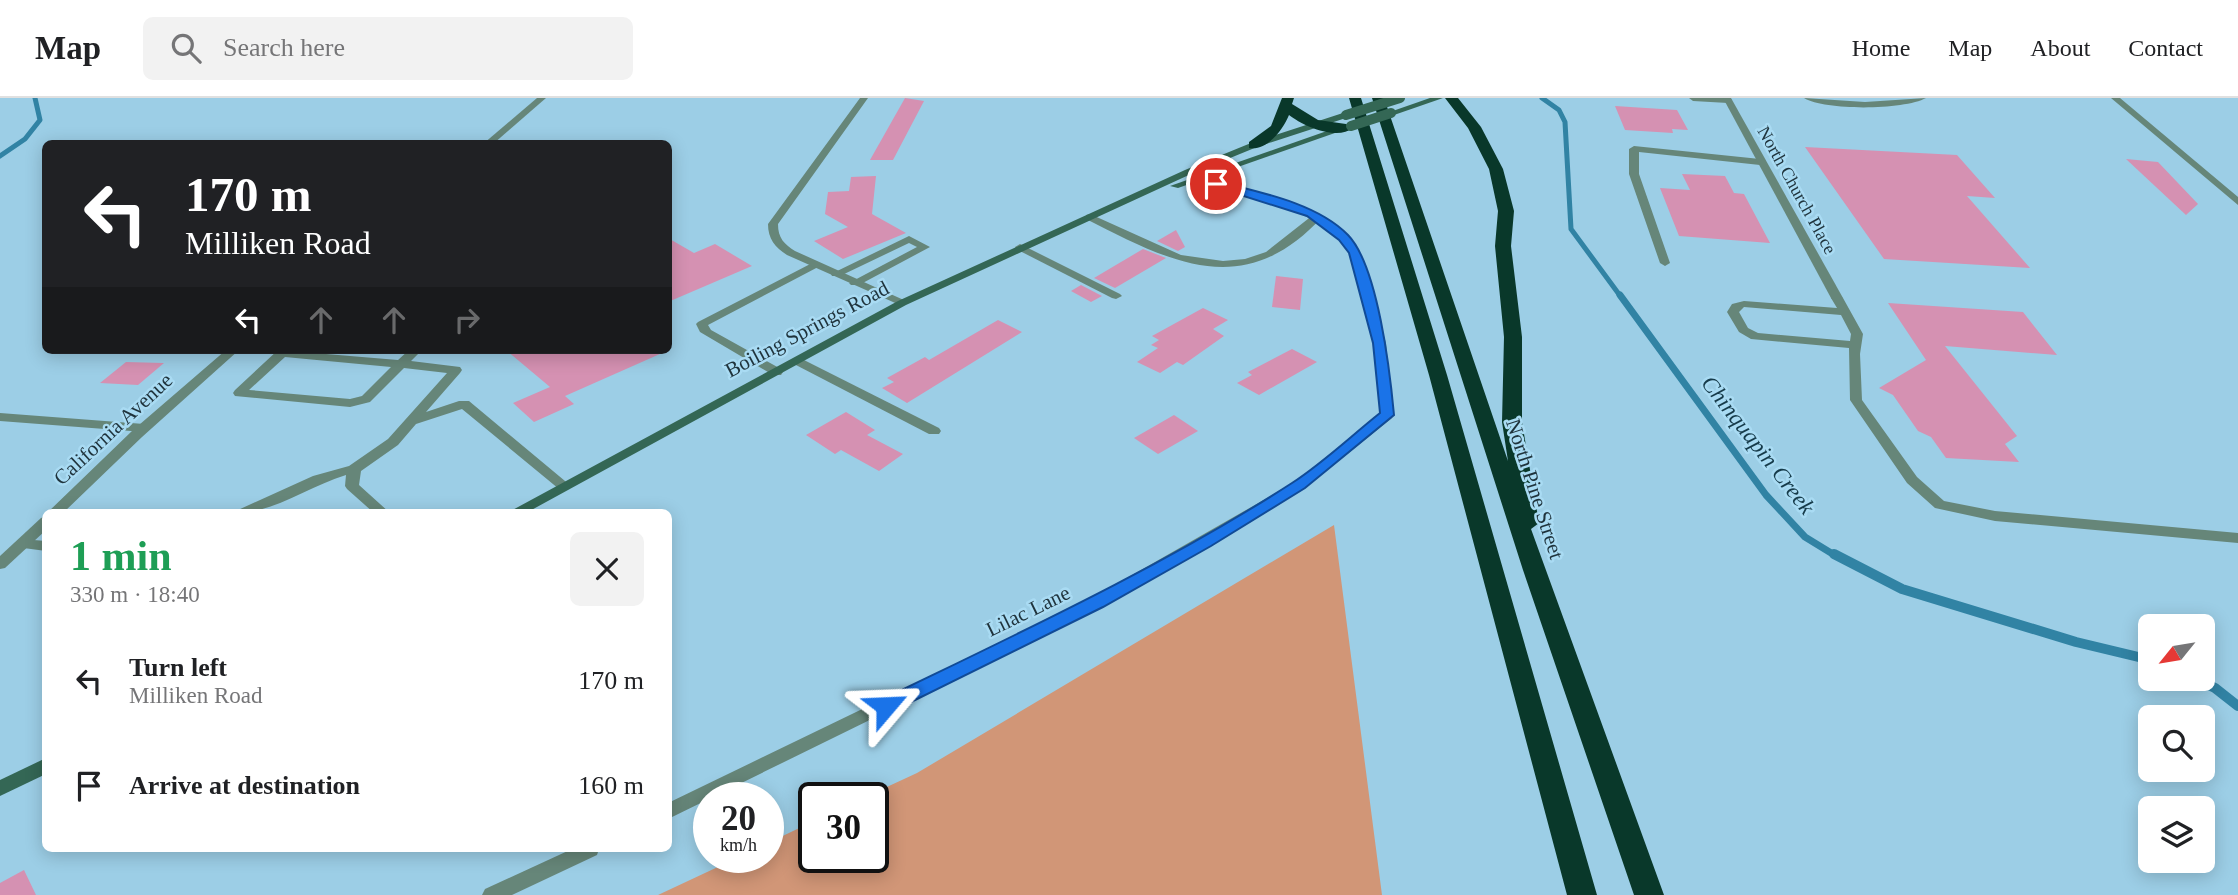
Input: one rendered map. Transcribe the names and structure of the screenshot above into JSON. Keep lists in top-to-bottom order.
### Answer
{
  "streets": {
    "highway": ["North Pine Street"],
    "main road": ["Boiling Springs Road"],
    "street": ["North Church Place", "California Avenue", "Lilac Lane"]
  },
  "crossings": [
    ["Boiling Springs Road", "North Pine Street"]
  ],
  "water": ["Chinquapin Creek"],
  "north": "bottom left",
  "page": {
    "header": "Map",
    "search": "Search here",
    "nav": [
      "Home",
      "Map",
      "About",
      "Contact"
    ],
    "turn": ["170 m", "Milliken Road"],
    "heading": ["1 min", "330 m · 18:40"],
    "list": [
      {
        "name": "Turn left",
        "note": "Milliken Road",
        "value": "170 m"
      },
      {
        "name": "Arrive at destination",
        "value": "160 m"
      }
    ],
    "speed": "20 km/h",
    "limit": "30"
  }
}
